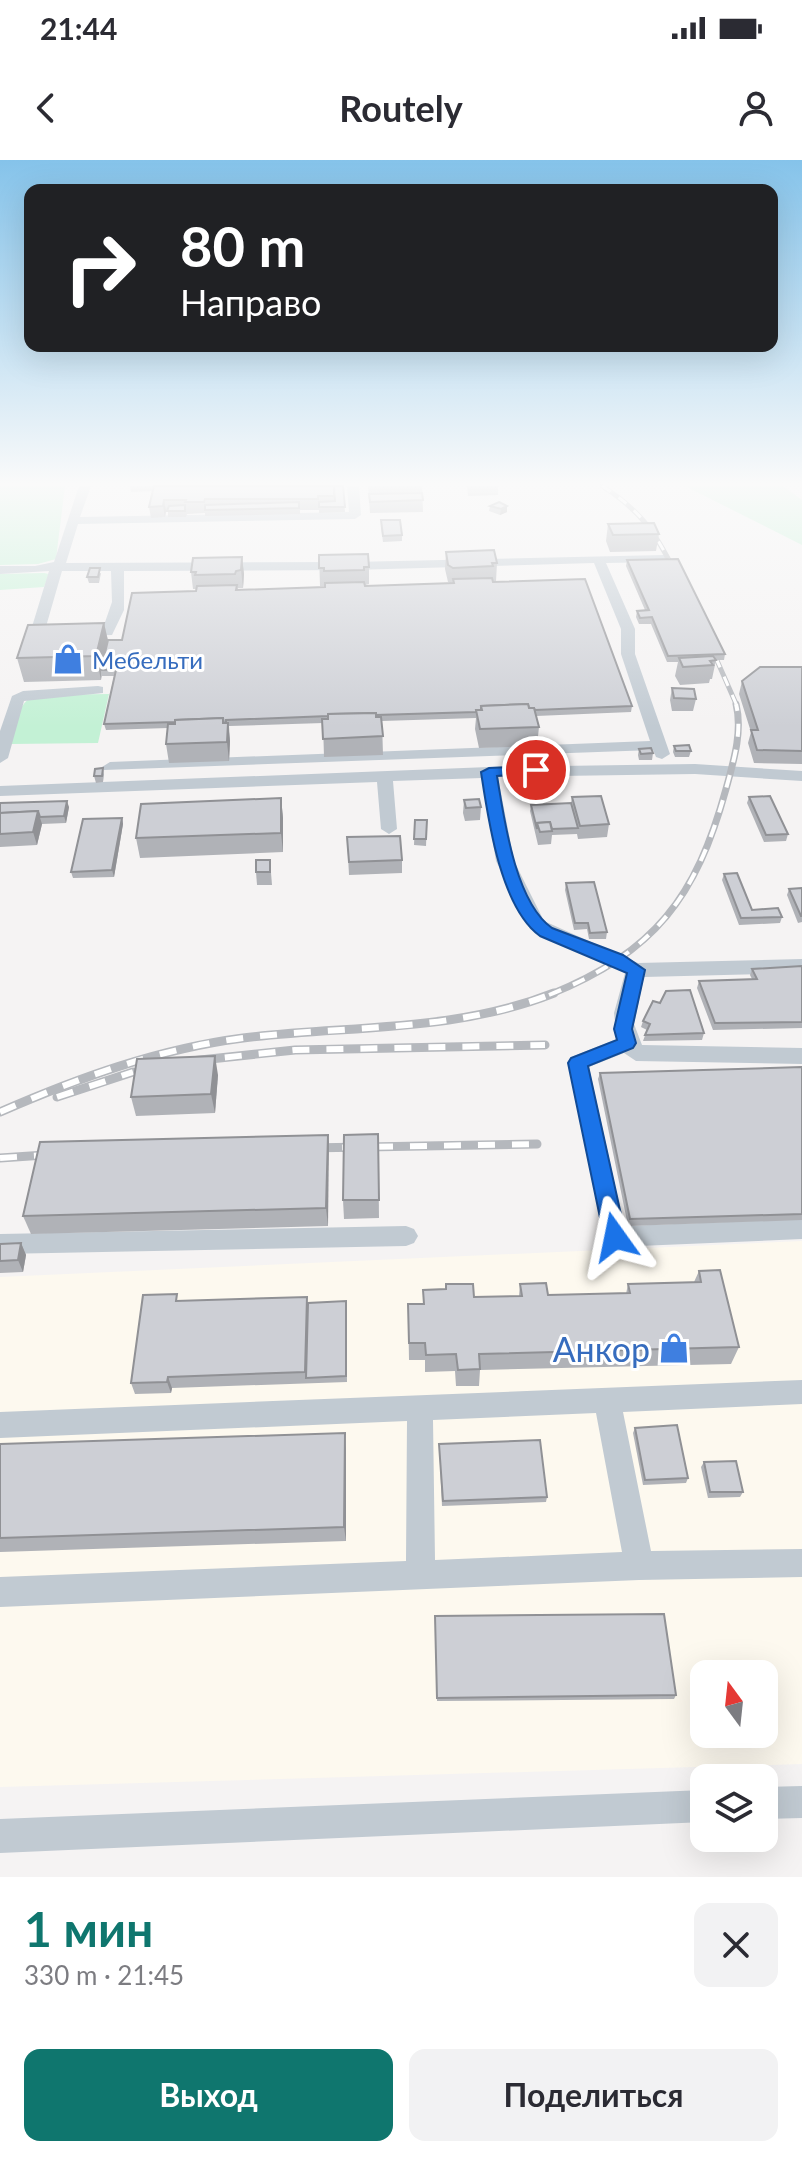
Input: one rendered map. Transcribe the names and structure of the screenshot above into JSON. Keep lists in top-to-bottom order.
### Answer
{
  "places": {
    "shop": ["Мебельти", "Анкор"]
  },
  "north": "top",
  "page": {
    "status": "21:44",
    "header": "Routely",
    "turn": ["80 m", "Направо"],
    "heading": ["1 мин", "330 m · 21:45"],
    "buttons": ["Выход", "Поделиться"]
  }
}
